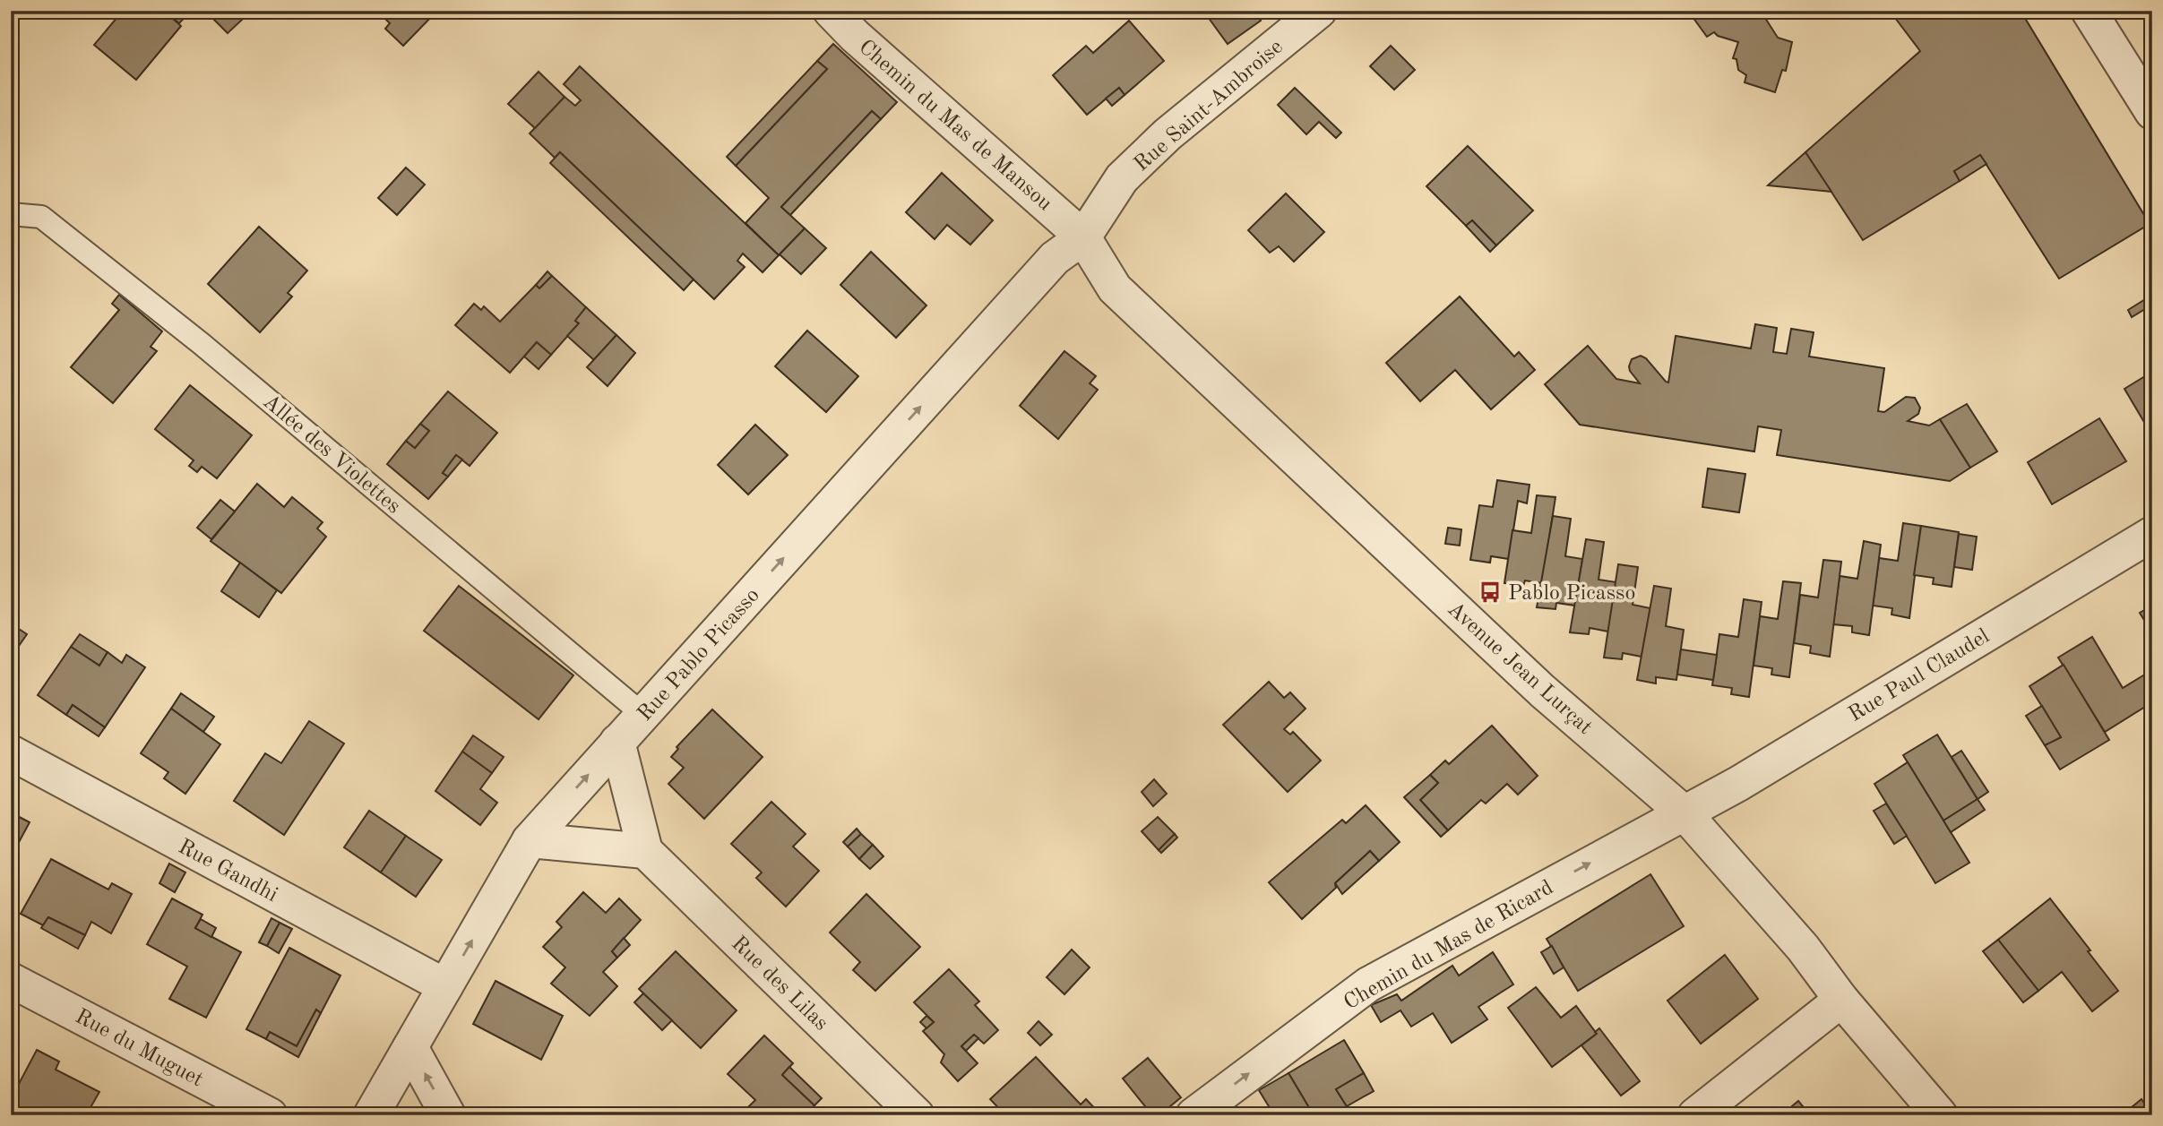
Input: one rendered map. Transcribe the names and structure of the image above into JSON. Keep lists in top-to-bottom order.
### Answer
{
  "streets": {
    "street": [
      "Rue Saint-Ambroise",
      "Chemin du Mas de Mansou",
      "Rue Pablo Picasso",
      "Avenue Jean Lurçat",
      "Rue Paul Claudel",
      "Rue Gandhi",
      "Chemin du Mas de Ricard",
      "Rue des Lilas",
      "Rue du Muguet"
    ],
    "lane": ["Allée des Violettes"]
  },
  "crossings": [
    ["Rue Saint-Ambroise", "Chemin du Mas de Mansou"],
    ["Rue Saint-Ambroise", "Rue Pablo Picasso"],
    ["Rue Saint-Ambroise", "Avenue Jean Lurçat"],
    ["Chemin du Mas de Mansou", "Rue Pablo Picasso"],
    ["Chemin du Mas de Mansou", "Avenue Jean Lurçat"],
    ["Allée des Violettes", "Rue Pablo Picasso"],
    ["Rue Pablo Picasso", "Avenue Jean Lurçat"],
    ["Rue Pablo Picasso", "Rue Gandhi"],
    ["Avenue Jean Lurçat", "Rue Paul Claudel"],
    ["Avenue Jean Lurçat", "Chemin du Mas de Ricard"],
    ["Rue Paul Claudel", "Chemin du Mas de Ricard"]
  ],
  "one_way": ["Rue Pablo Picasso", "Chemin du Mas de Ricard"],
  "places": {
    "bus stop": ["Pablo Picasso"]
  }
}
